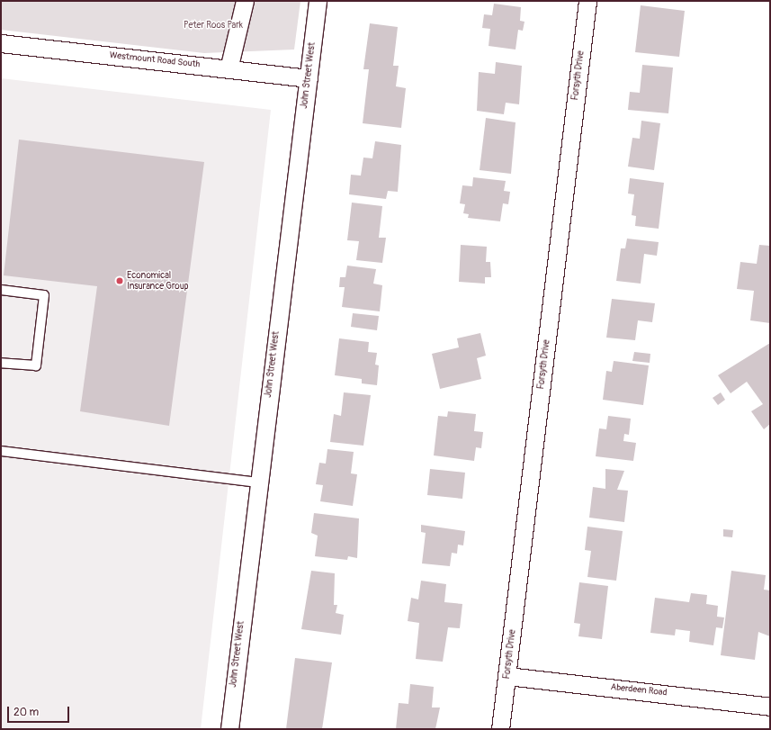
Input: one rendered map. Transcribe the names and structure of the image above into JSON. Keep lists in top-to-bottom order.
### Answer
{
  "streets": {
    "street": [
      "Westmount Road South",
      "John Street West",
      "Forsyth Drive",
      "Aberdeen Road"
    ]
  },
  "crossings": [
    ["Westmount Road South", "John Street West"],
    ["Forsyth Drive", "Aberdeen Road"]
  ],
  "parks": ["Peter Roos Park"],
  "places": ["Economical Insurance Group"],
  "scale_bar": "20 m"
}
